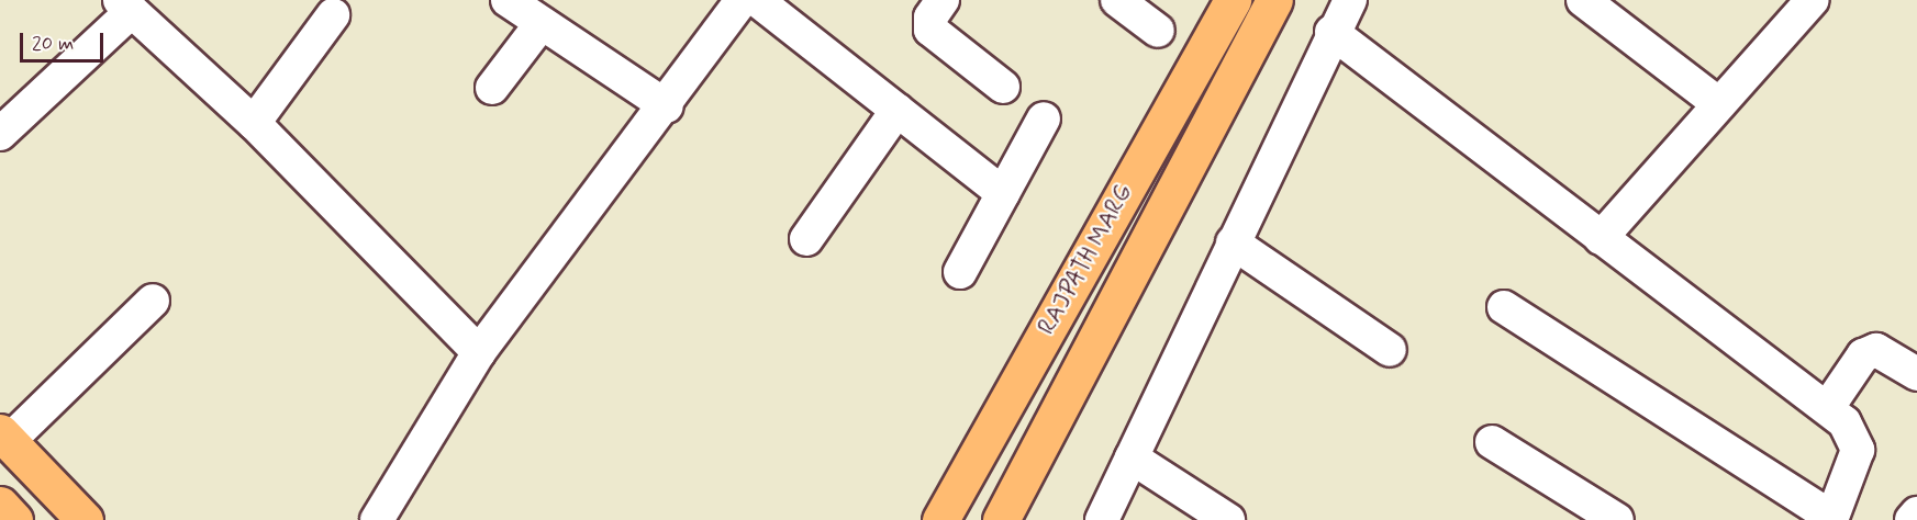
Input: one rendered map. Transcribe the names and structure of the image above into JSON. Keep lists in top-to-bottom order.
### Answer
{
  "streets": {
    "main road": ["RAJPATH MARG"]
  },
  "scale_bar": "20 m"
}
